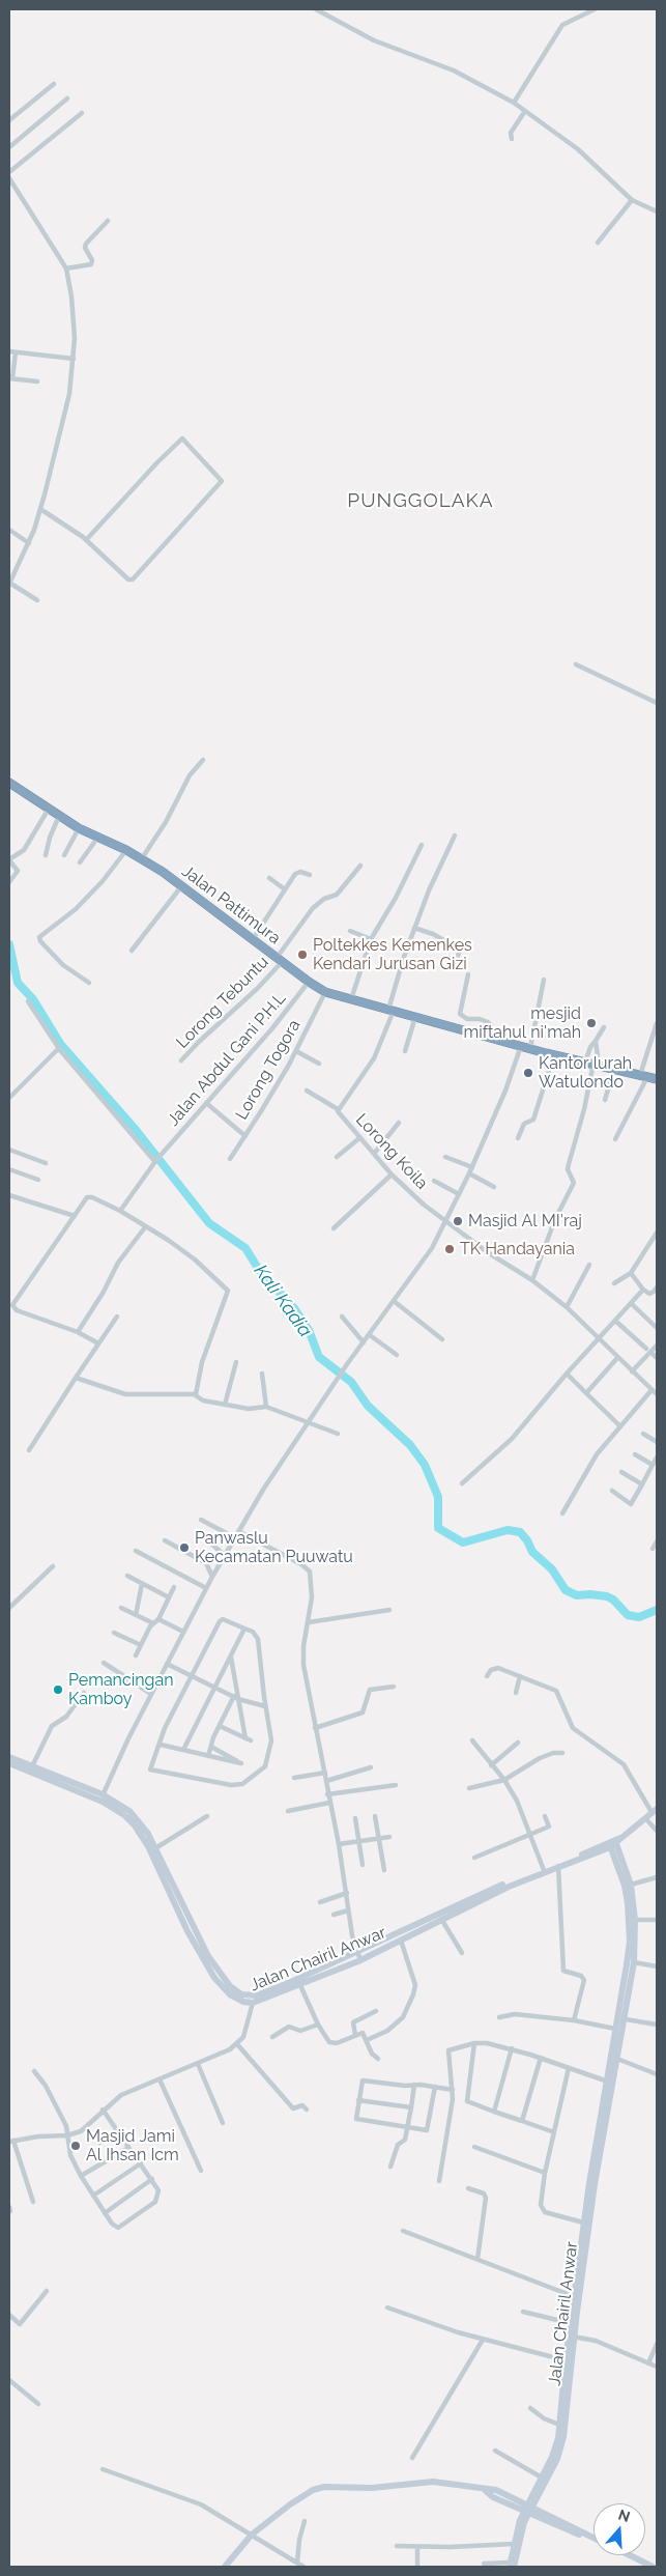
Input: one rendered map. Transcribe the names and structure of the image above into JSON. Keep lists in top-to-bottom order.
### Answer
{
  "streets": {
    "highway": ["Jalan Pattimura"],
    "main road": ["Jalan Chairil Anwar"],
    "street": [
      "Lorong Tebuntu",
      "Jalan Abdul Gani P.H.L",
      "Lorong Togora",
      "Lorong Koila"
    ]
  },
  "crossings": [
    ["Jalan Pattimura", "Lorong Tebuntu"],
    ["Jalan Pattimura", "Jalan Abdul Gani P.H.L"],
    ["Jalan Pattimura", "Lorong Togora"],
    ["Jalan Pattimura", "Lorong Koila"]
  ],
  "districts": ["PUNGGOLAKA"],
  "water": ["Kali Kadia"],
  "places": [
    "Poltekkes Kemenkes Kendari Jurusan Gizi",
    "mesjid miftahul ni'mah",
    "Kantor lurah Watulondo",
    "Masjid Al MI'raj",
    "TK Handayania",
    "Panwaslu Kecamatan Puuwatu",
    "Pemancingan Kamboy",
    "Masjid Jami Al Ihsan Icm"
  ],
  "north": "top"
}
